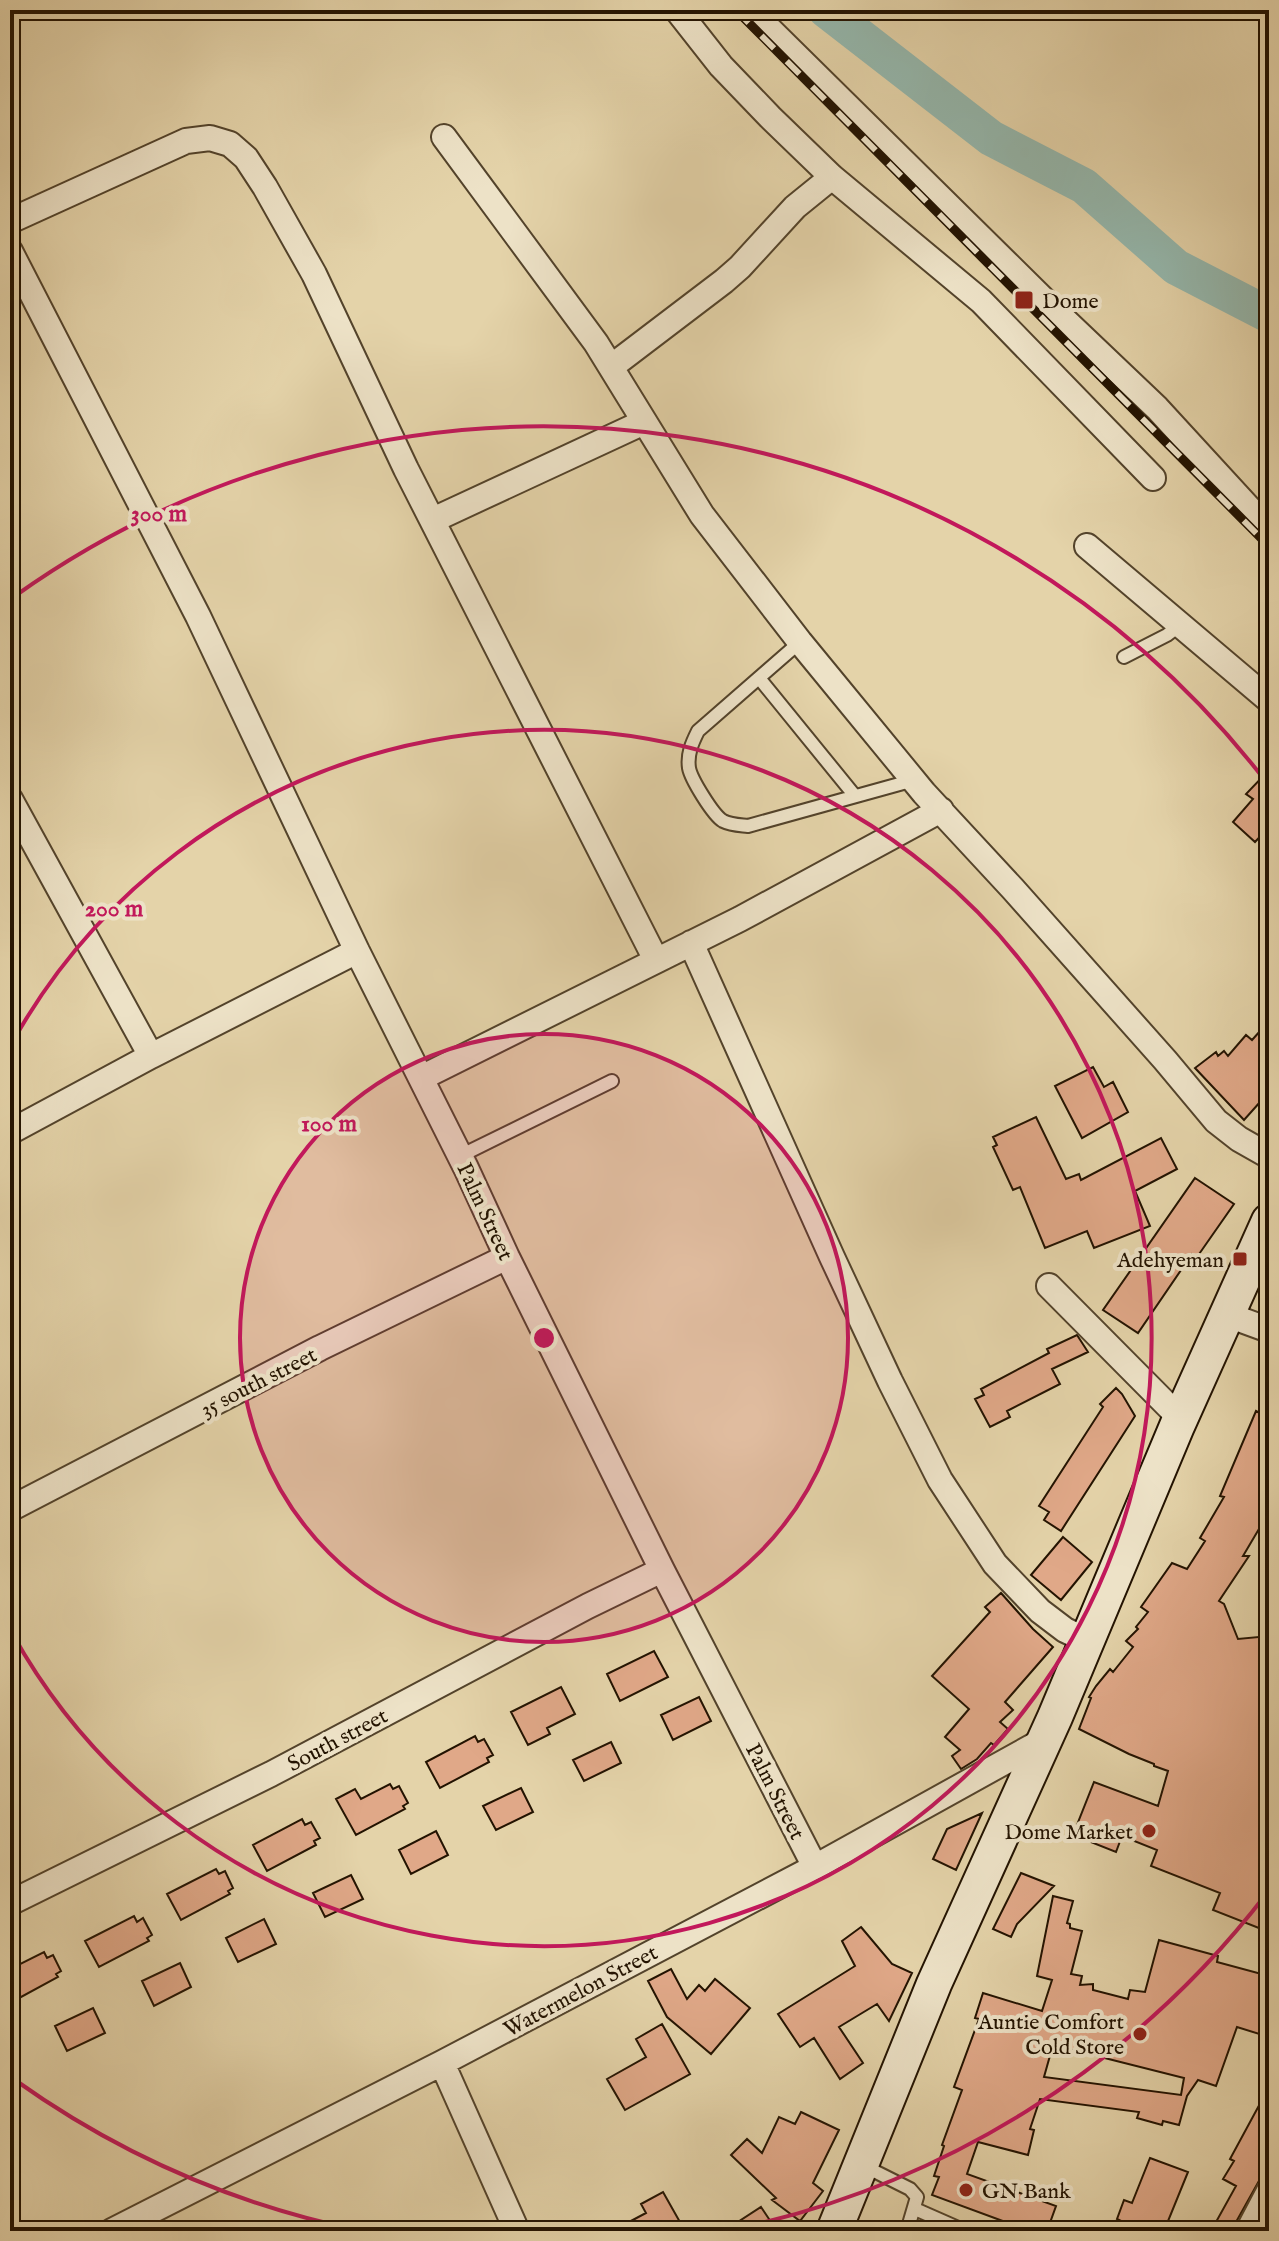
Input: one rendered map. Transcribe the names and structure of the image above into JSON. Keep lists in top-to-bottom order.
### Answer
{
  "streets": {
    "street": [
      "Palm Street",
      "35 south street",
      "South street",
      "Watermelon Street"
    ]
  },
  "crossings": [
    ["Palm Street", "35 south street"],
    ["Palm Street", "South street"],
    ["Palm Street", "Watermelon Street"]
  ],
  "places": {
    "transit": ["Dome", "Adehyeman"],
    "other": ["Dome Market", "Auntie Comfort Cold Store", "GN Bank"]
  },
  "rings": ["300 m", "200 m", "100 m"]
}
